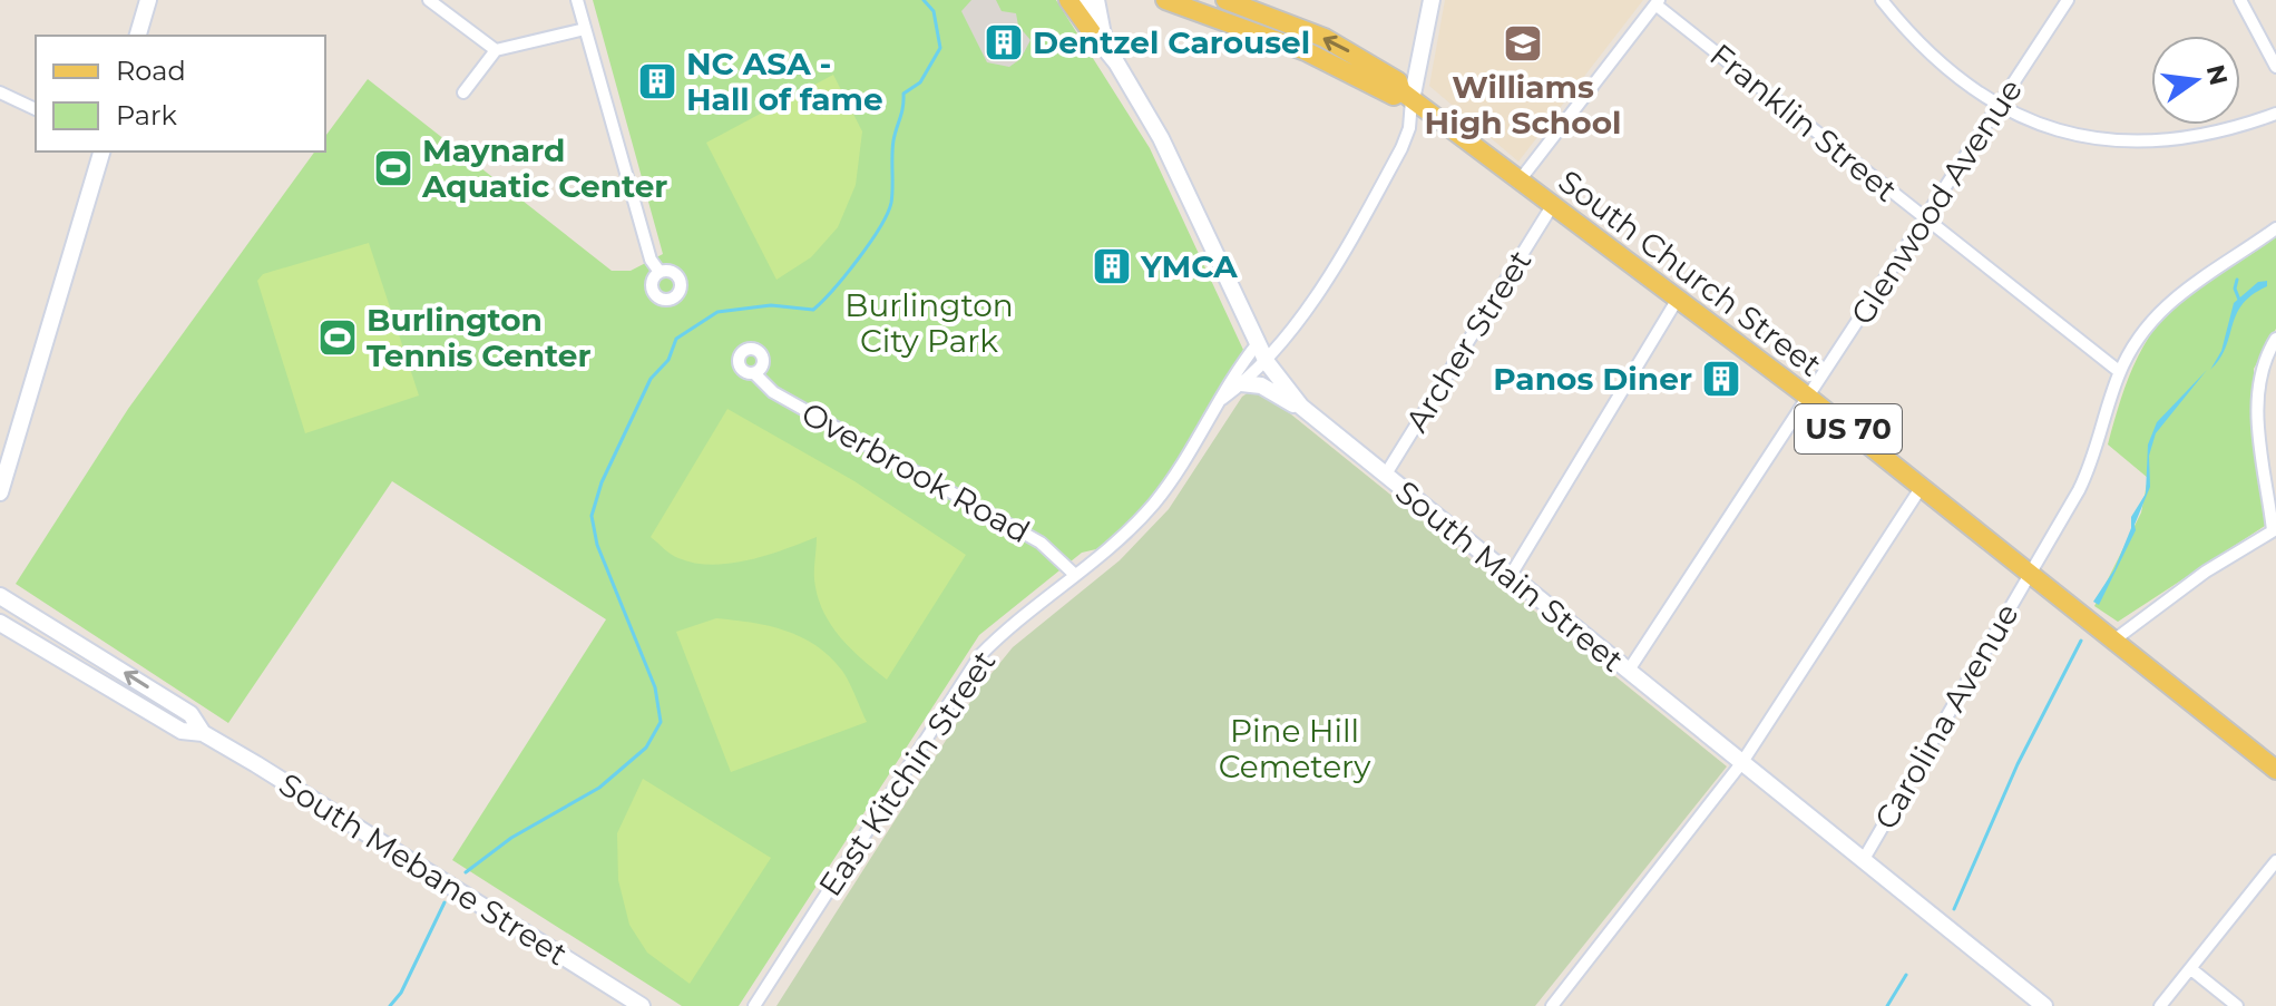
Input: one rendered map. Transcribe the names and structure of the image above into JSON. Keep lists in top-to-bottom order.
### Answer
{
  "streets": {
    "main road": ["South Church Street", "US 70"],
    "street": [
      "Franklin Street",
      "Glenwood Avenue",
      "Archer Street",
      "Overbrook Road",
      "South Main Street",
      "Carolina Avenue",
      "East Kitchin Street",
      "South Mebane Street"
    ]
  },
  "crossings": [
    ["Franklin Street", "Glenwood Avenue"],
    ["Franklin Street", "Carolina Avenue"],
    ["Glenwood Avenue", "South Church Street"],
    ["Glenwood Avenue", "South Main Street"],
    ["South Church Street", "Archer Street"],
    ["South Church Street", "Carolina Avenue"],
    ["South Church Street", "East Kitchin Street"],
    ["Archer Street", "South Main Street"],
    ["Overbrook Road", "East Kitchin Street"],
    ["South Main Street", "Carolina Avenue"],
    ["South Main Street", "East Kitchin Street"]
  ],
  "parks": ["Burlington City Park", "Pine Hill Cemetery"],
  "places": {
    "building": [
      "Dentzel Carousel",
      "NC ASA - Hall of fame",
      "YMCA",
      "Panos Diner"
    ],
    "school or university": ["Williams High School"],
    "sports": ["Maynard Aquatic Center", "Burlington Tennis Center"]
  },
  "legend": ["Road", "Park"],
  "north": "right"
}
